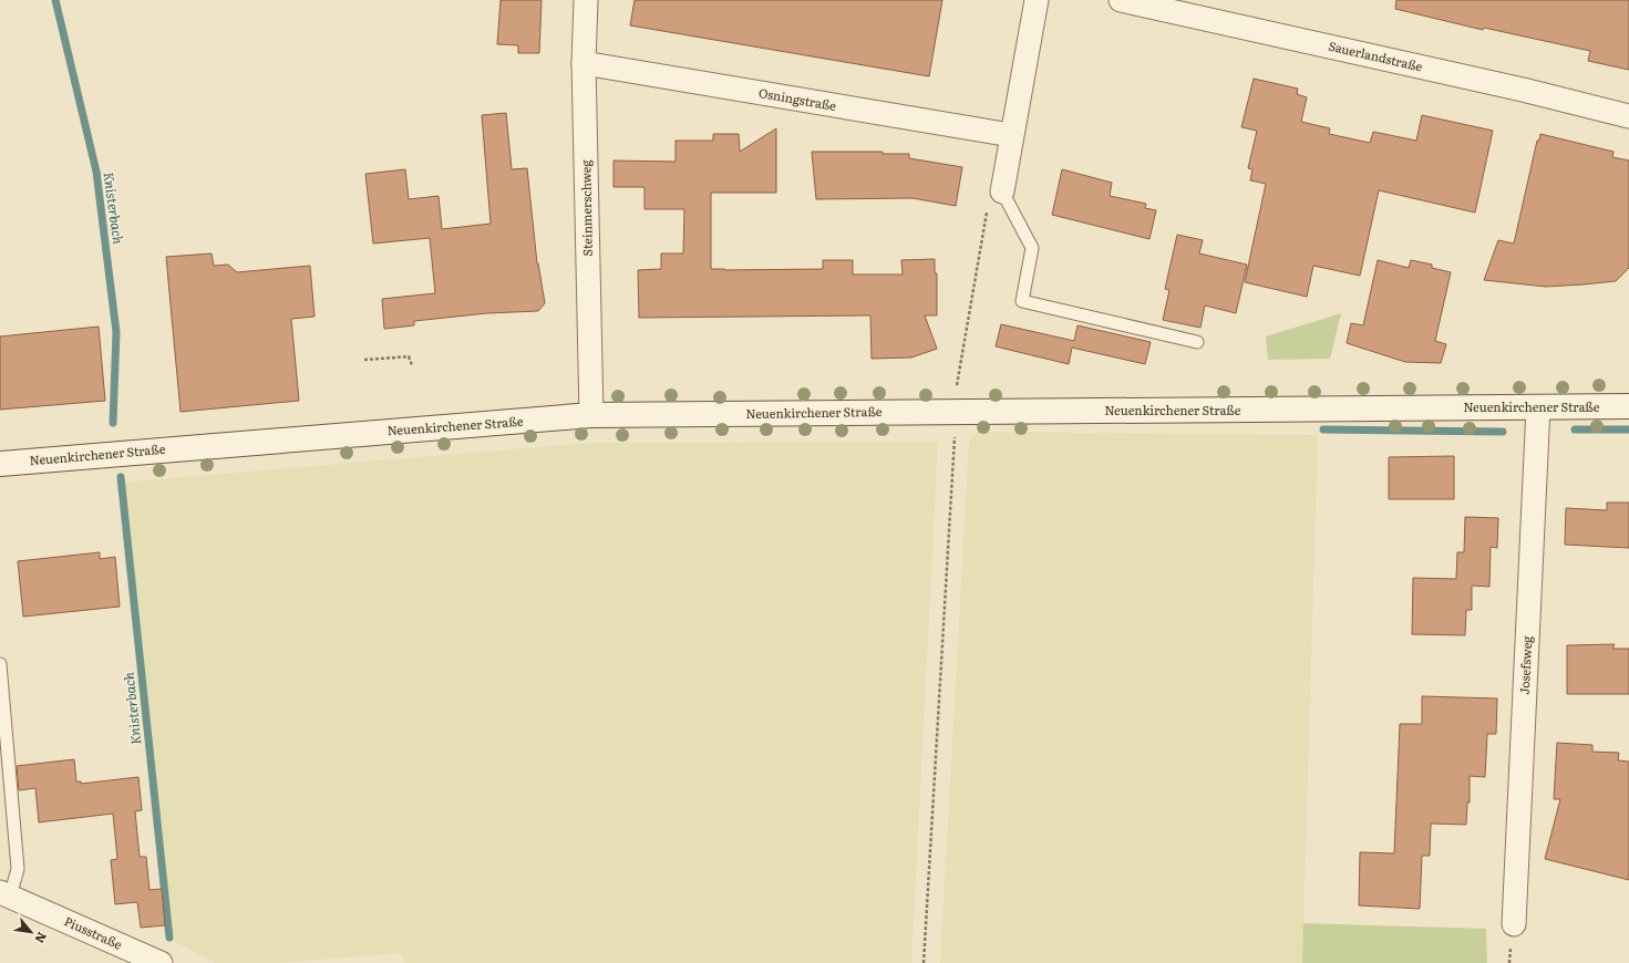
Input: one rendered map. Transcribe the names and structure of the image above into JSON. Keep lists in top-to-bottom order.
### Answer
{
  "streets": {
    "main road": ["Neuenkirchener Straße"],
    "street": [
      "Sauerlandstraße",
      "Osningstraße",
      "Steinmerschweg",
      "Josefsweg",
      "Piusstraße"
    ]
  },
  "crossings": [
    ["Osningstraße", "Steinmerschweg"],
    ["Steinmerschweg", "Neuenkirchener Straße"],
    ["Neuenkirchener Straße", "Josefsweg"]
  ],
  "water": ["Knisterbach"],
  "north": "bottom right"
}
